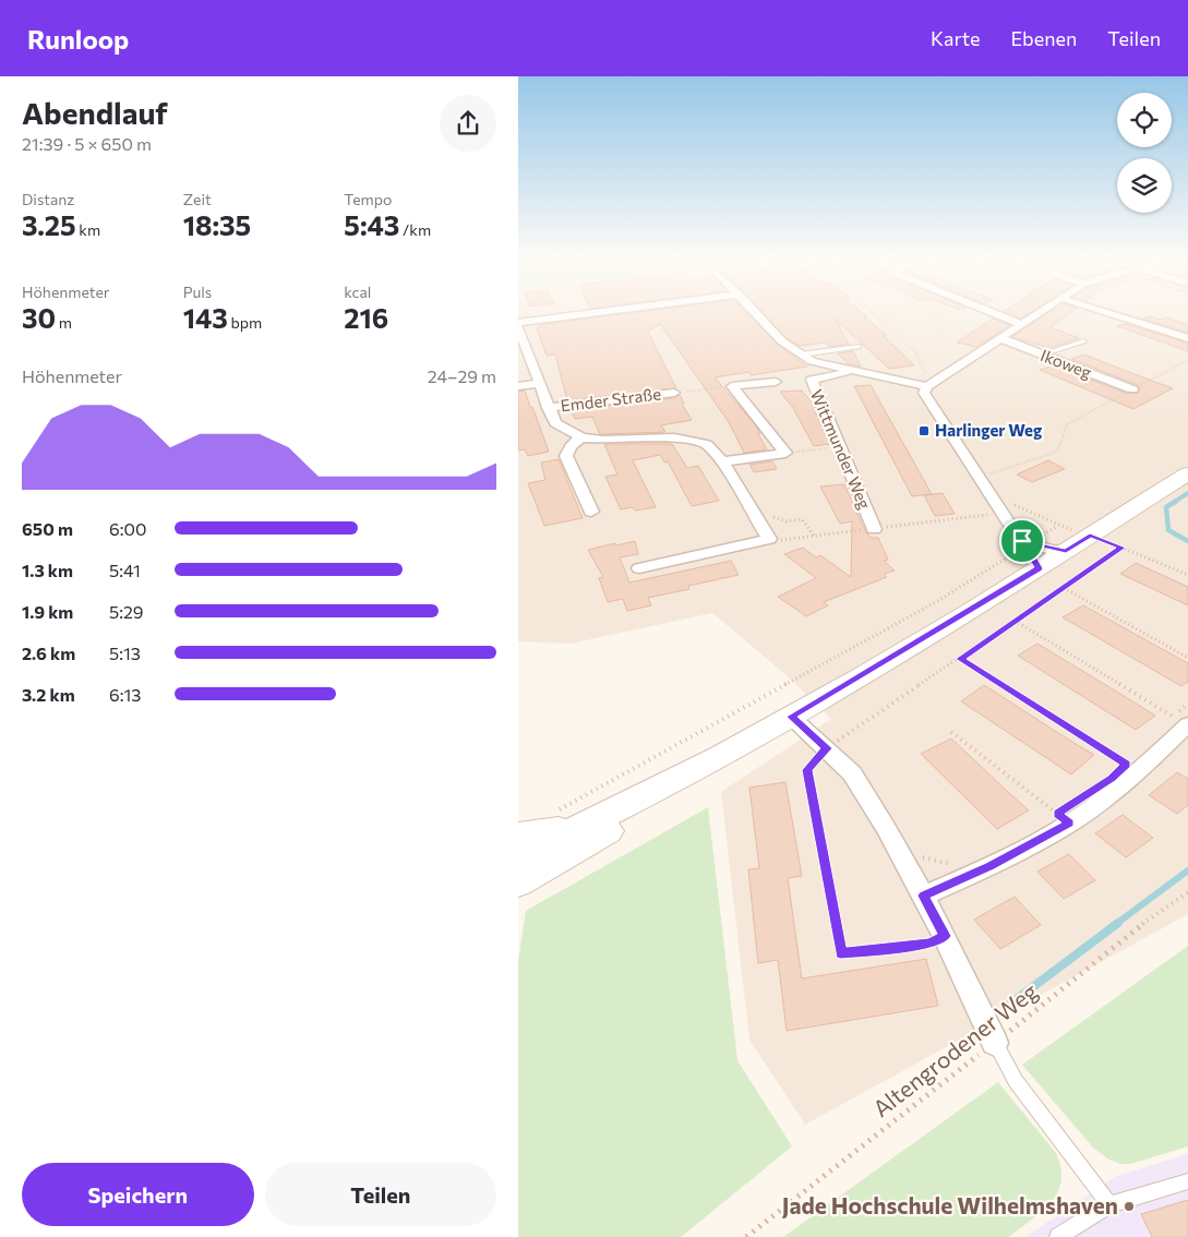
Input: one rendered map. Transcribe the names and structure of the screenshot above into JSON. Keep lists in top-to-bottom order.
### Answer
{
  "streets": {
    "street": ["Ikoweg", "Emder Straße", "Wittmunder Weg"],
    "path": ["Altengrodener Weg"]
  },
  "places": {
    "transit": ["Harlinger Weg"],
    "other": ["Jade Hochschule Wilhelmshaven"]
  },
  "page": {
    "header": "Runloop",
    "nav": ["Karte", "Ebenen", "Teilen"],
    "heading": ["Abendlauf", "21:39 · 5 × 650 m"],
    "stats": [
      ["Distanz", "3.25 km"],
      ["Zeit", "18:35"],
      ["Tempo", "5:43 /km"],
      ["Höhenmeter", "30 m"],
      ["Puls", "143 bpm"],
      ["kcal", "216"]
    ],
    "chart": ["Höhenmeter", "24–29 m"],
    "list": [
      {
        "name": "650 m",
        "note": "6:00"
      },
      {
        "name": "1.3 km",
        "note": "5:41"
      },
      {
        "name": "1.9 km",
        "note": "5:29"
      },
      {
        "name": "2.6 km",
        "note": "5:13"
      },
      {
        "name": "3.2 km",
        "note": "6:13"
      }
    ],
    "buttons": ["Speichern", "Teilen"]
  }
}
